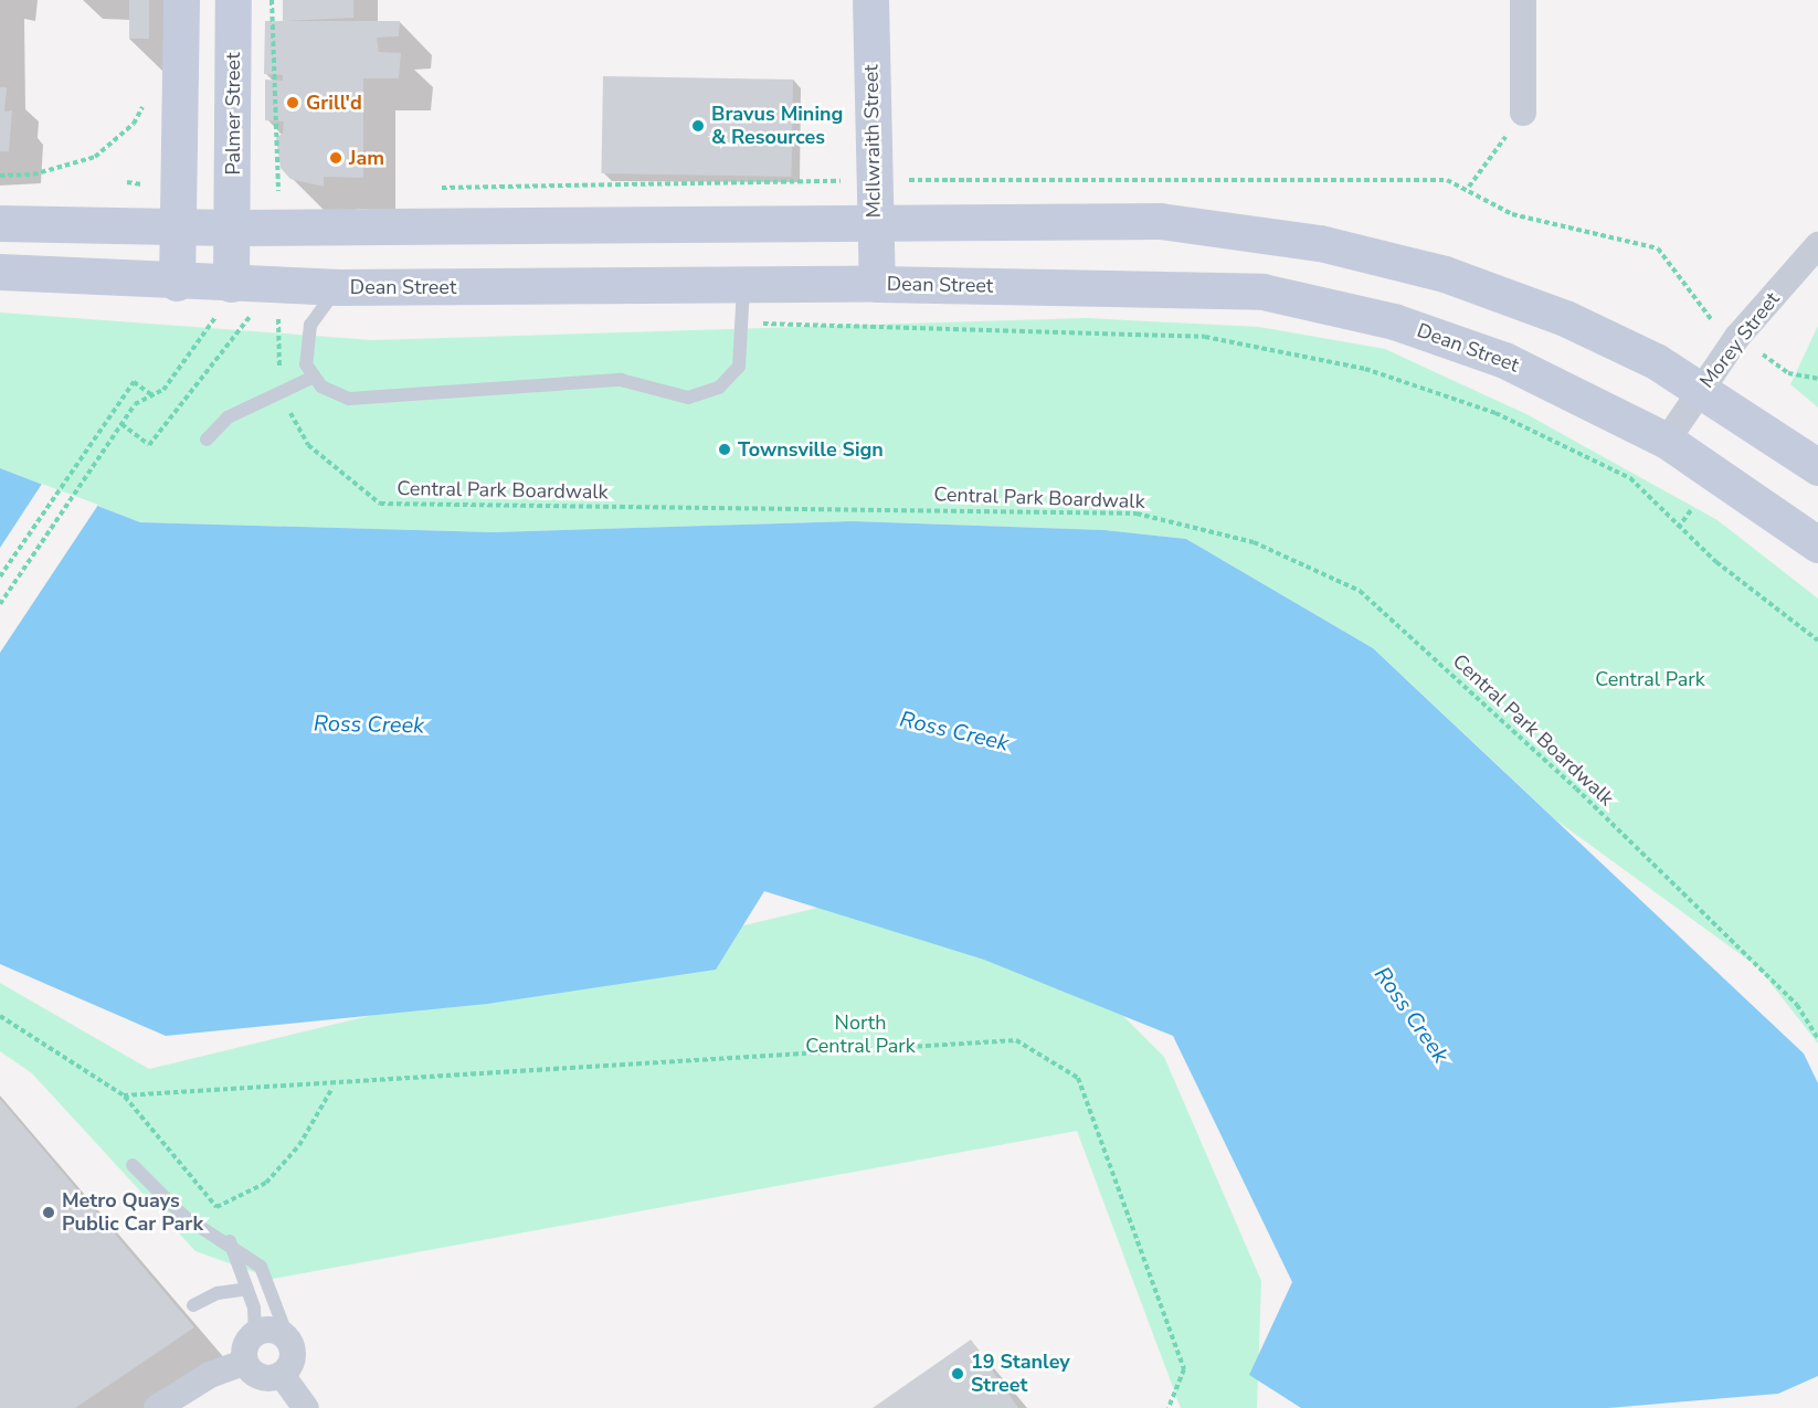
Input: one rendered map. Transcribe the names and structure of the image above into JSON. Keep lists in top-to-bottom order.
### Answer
{
  "streets": {
    "main road": ["Palmer Street", "McIlwraith Street", "Dean Street"],
    "street": ["Morey Street"],
    "path": ["Central Park Boardwalk"]
  },
  "crossings": [
    ["Palmer Street", "Dean Street"],
    ["McIlwraith Street", "Dean Street"],
    ["Dean Street", "Morey Street"]
  ],
  "water": ["Ross Creek"],
  "parks": ["Central Park", "North Central Park"],
  "places": [
    "Grill'd",
    "Bravus Mining & Resources",
    "Jam",
    "Townsville Sign",
    "Metro Quays Public Car Park",
    "19 Stanley Street"
  ]
}
